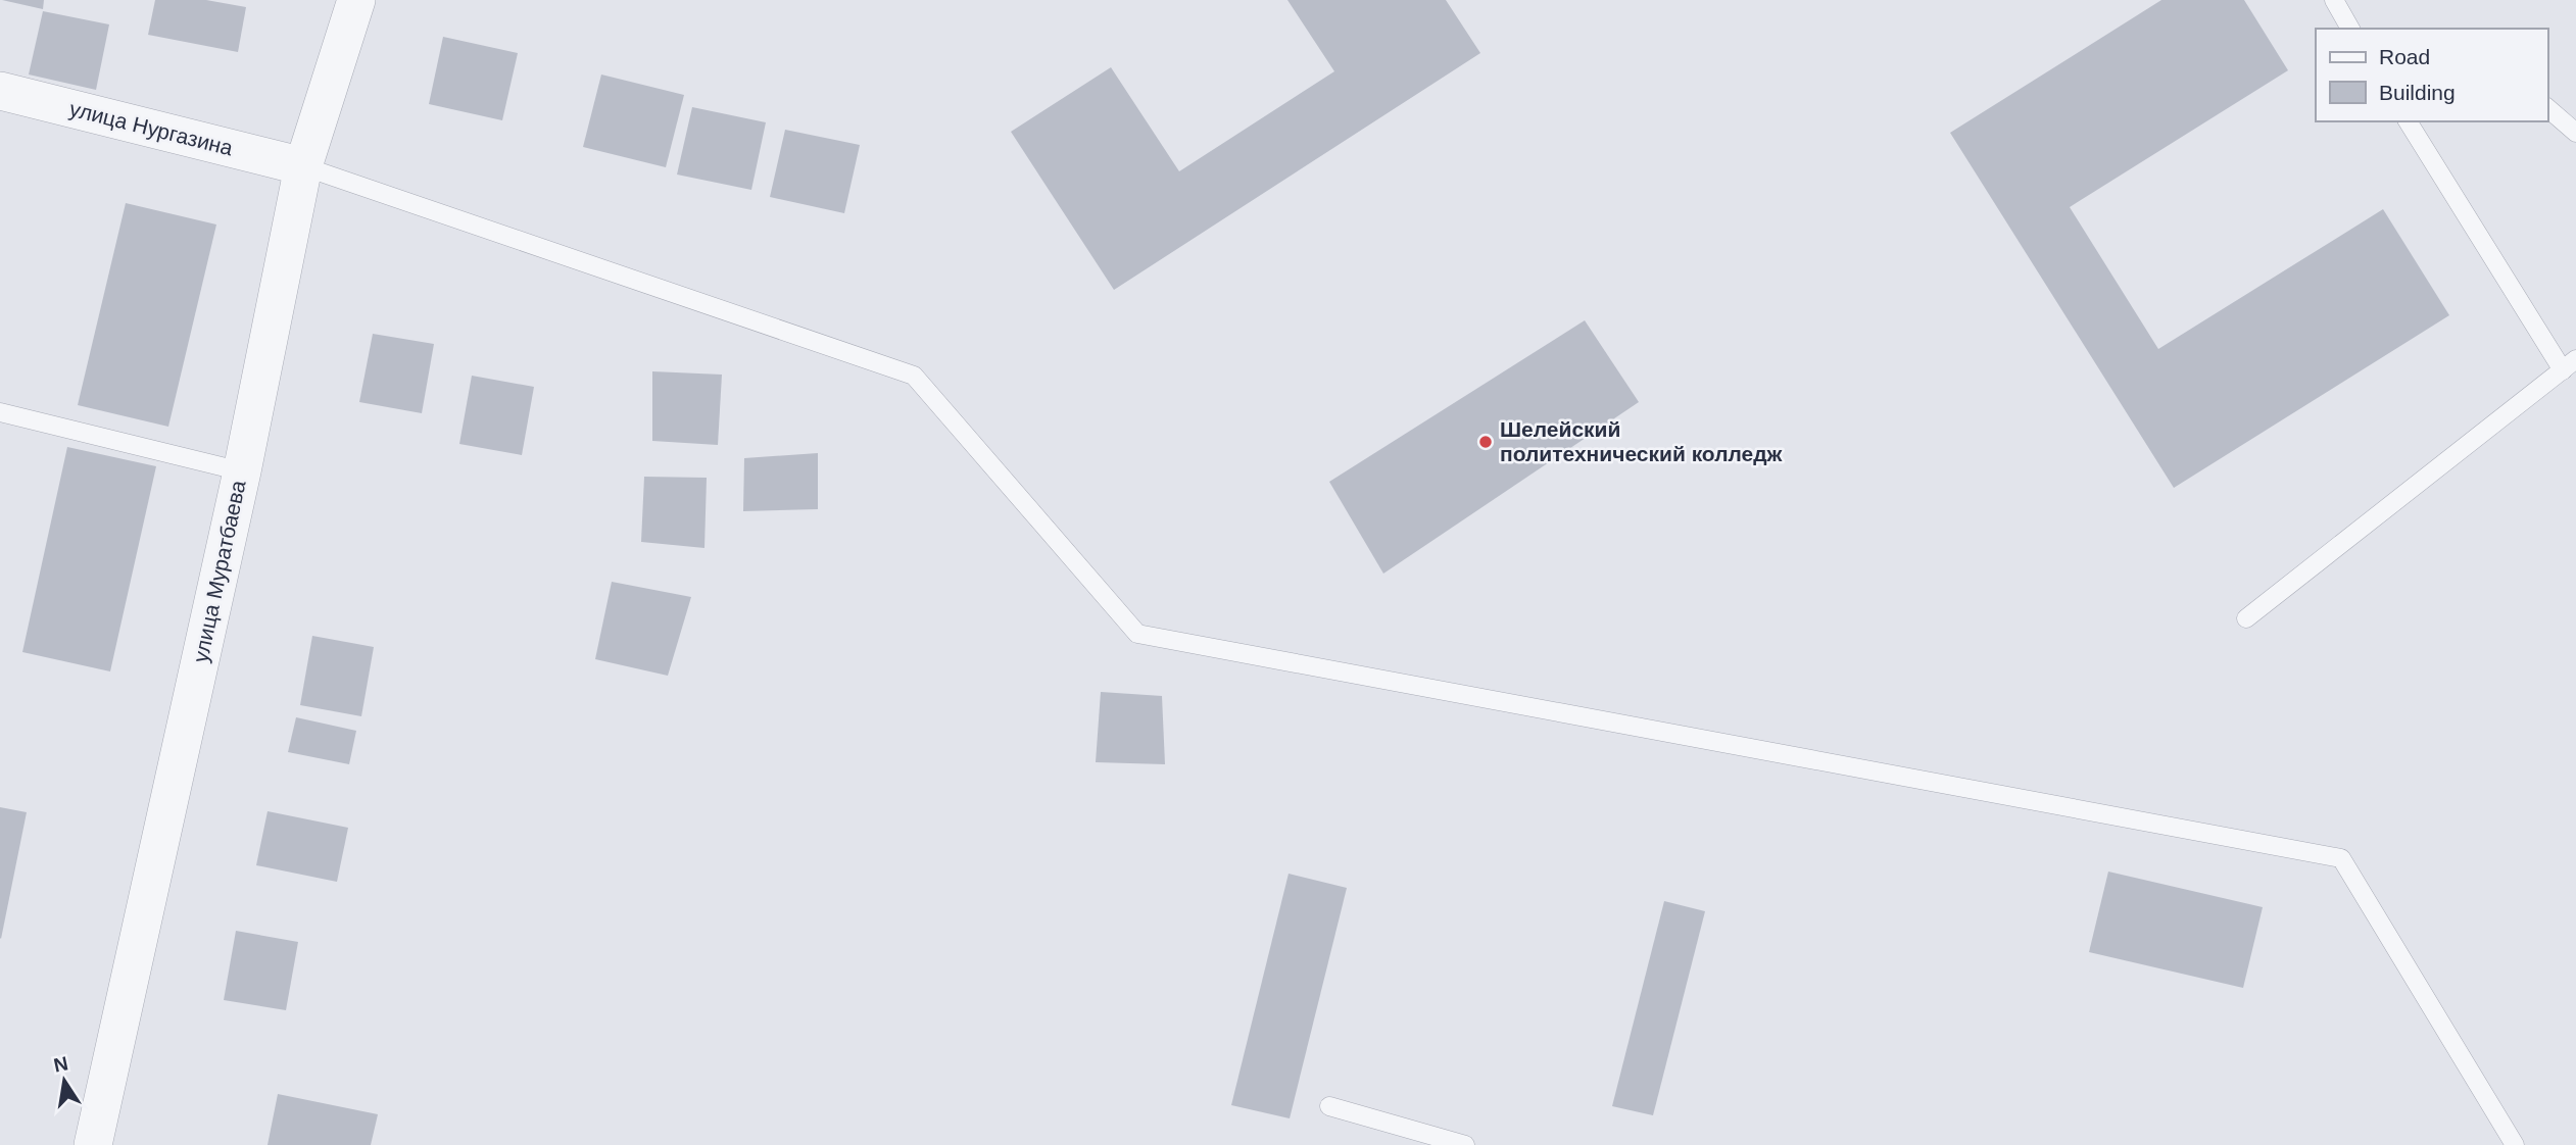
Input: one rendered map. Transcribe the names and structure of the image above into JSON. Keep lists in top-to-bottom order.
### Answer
{
  "streets": {
    "street": ["улица Нургазина", "улица Муратбаева"]
  },
  "crossings": [
    ["улица Нургазина", "улица Муратбаева"]
  ],
  "places": ["Шелейский политехнический колледж"],
  "legend": ["Road", "Building"],
  "north": "top"
}
